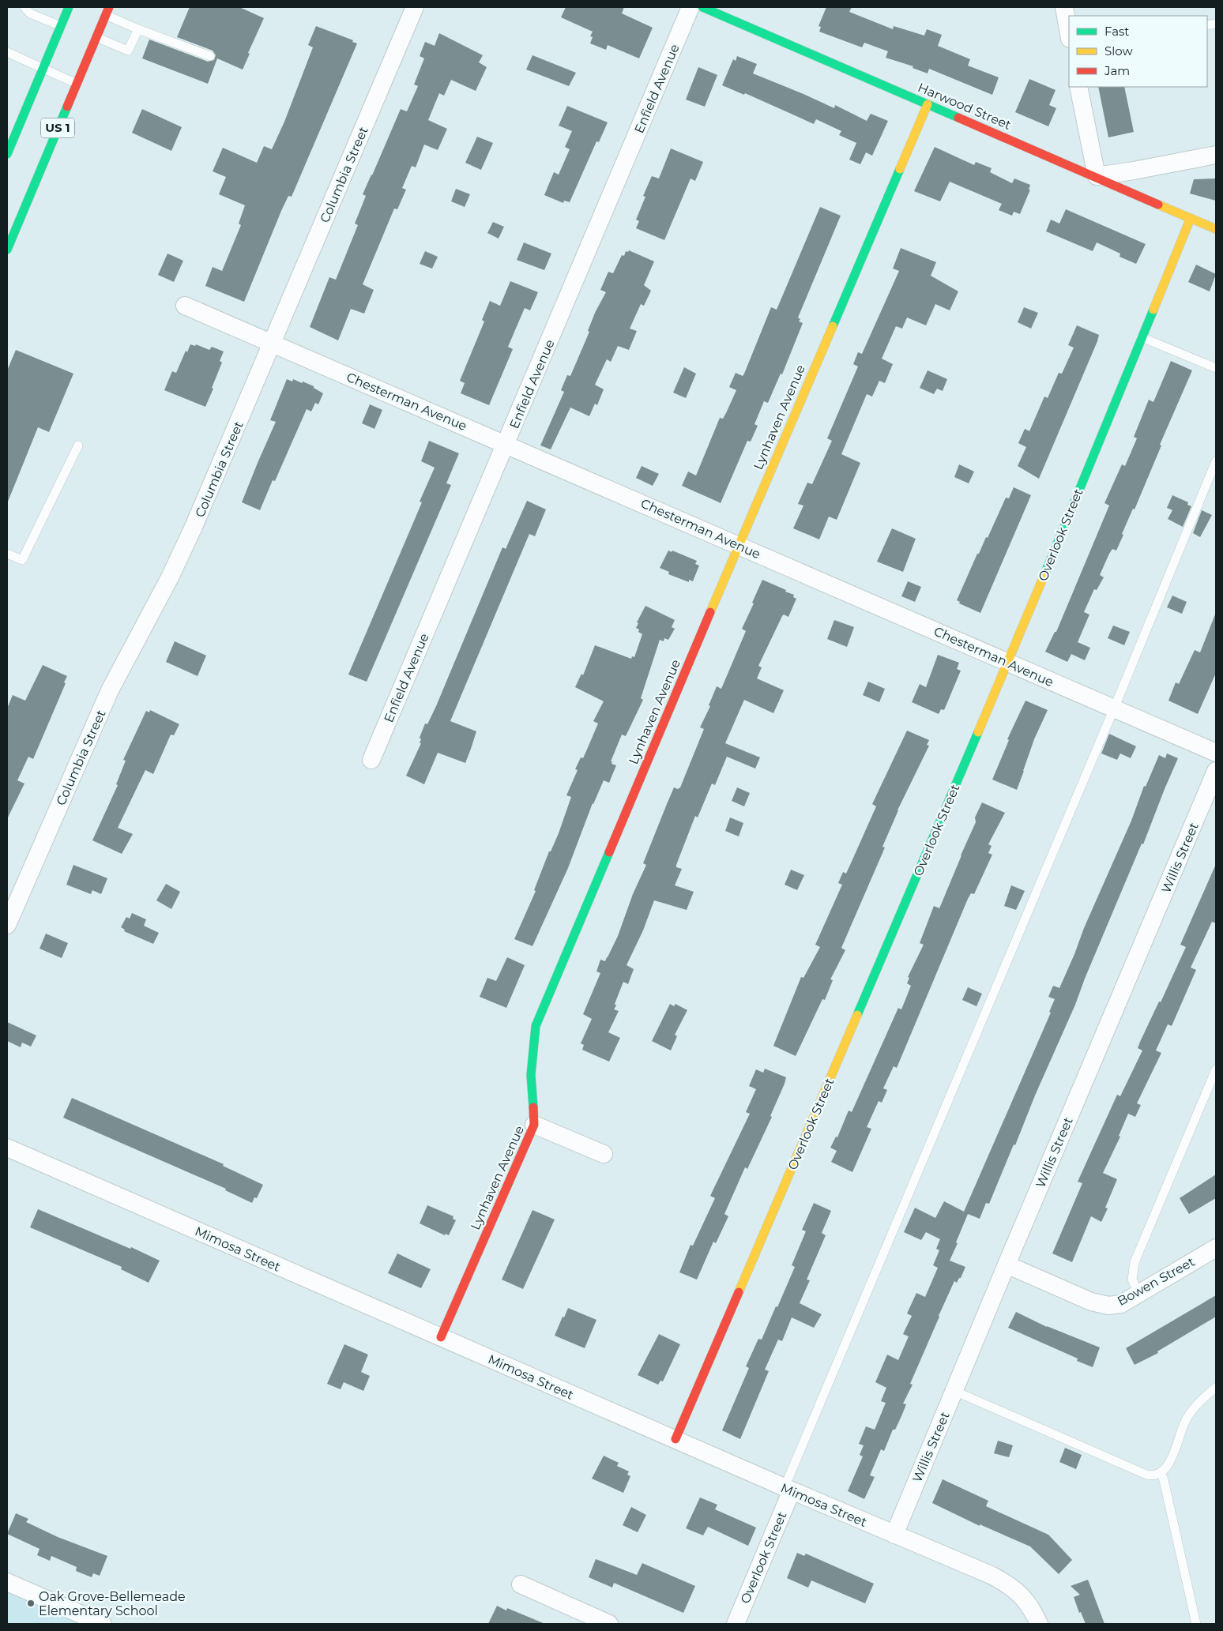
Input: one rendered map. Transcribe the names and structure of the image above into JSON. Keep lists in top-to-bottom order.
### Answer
{
  "streets": {
    "street": [
      "Enfield Avenue",
      "Harwood Street",
      "US 1",
      "Columbia Street",
      "Chesterman Avenue",
      "Lynhaven Avenue",
      "Overlook Street",
      "Willis Street",
      "Mimosa Street",
      "Bowen Street"
    ]
  },
  "crossings": [
    ["Enfield Avenue", "Chesterman Avenue"],
    ["Harwood Street", "Lynhaven Avenue"],
    ["Harwood Street", "Overlook Street"],
    ["Columbia Street", "Chesterman Avenue"],
    ["Chesterman Avenue", "Lynhaven Avenue"],
    ["Chesterman Avenue", "Overlook Street"],
    ["Lynhaven Avenue", "Mimosa Street"],
    ["Overlook Street", "Mimosa Street"],
    ["Willis Street", "Mimosa Street"],
    ["Willis Street", "Bowen Street"]
  ],
  "places": ["Oak Grove-Bellemeade Elementary School"],
  "legend": ["Fast", "Slow", "Jam"]
}
